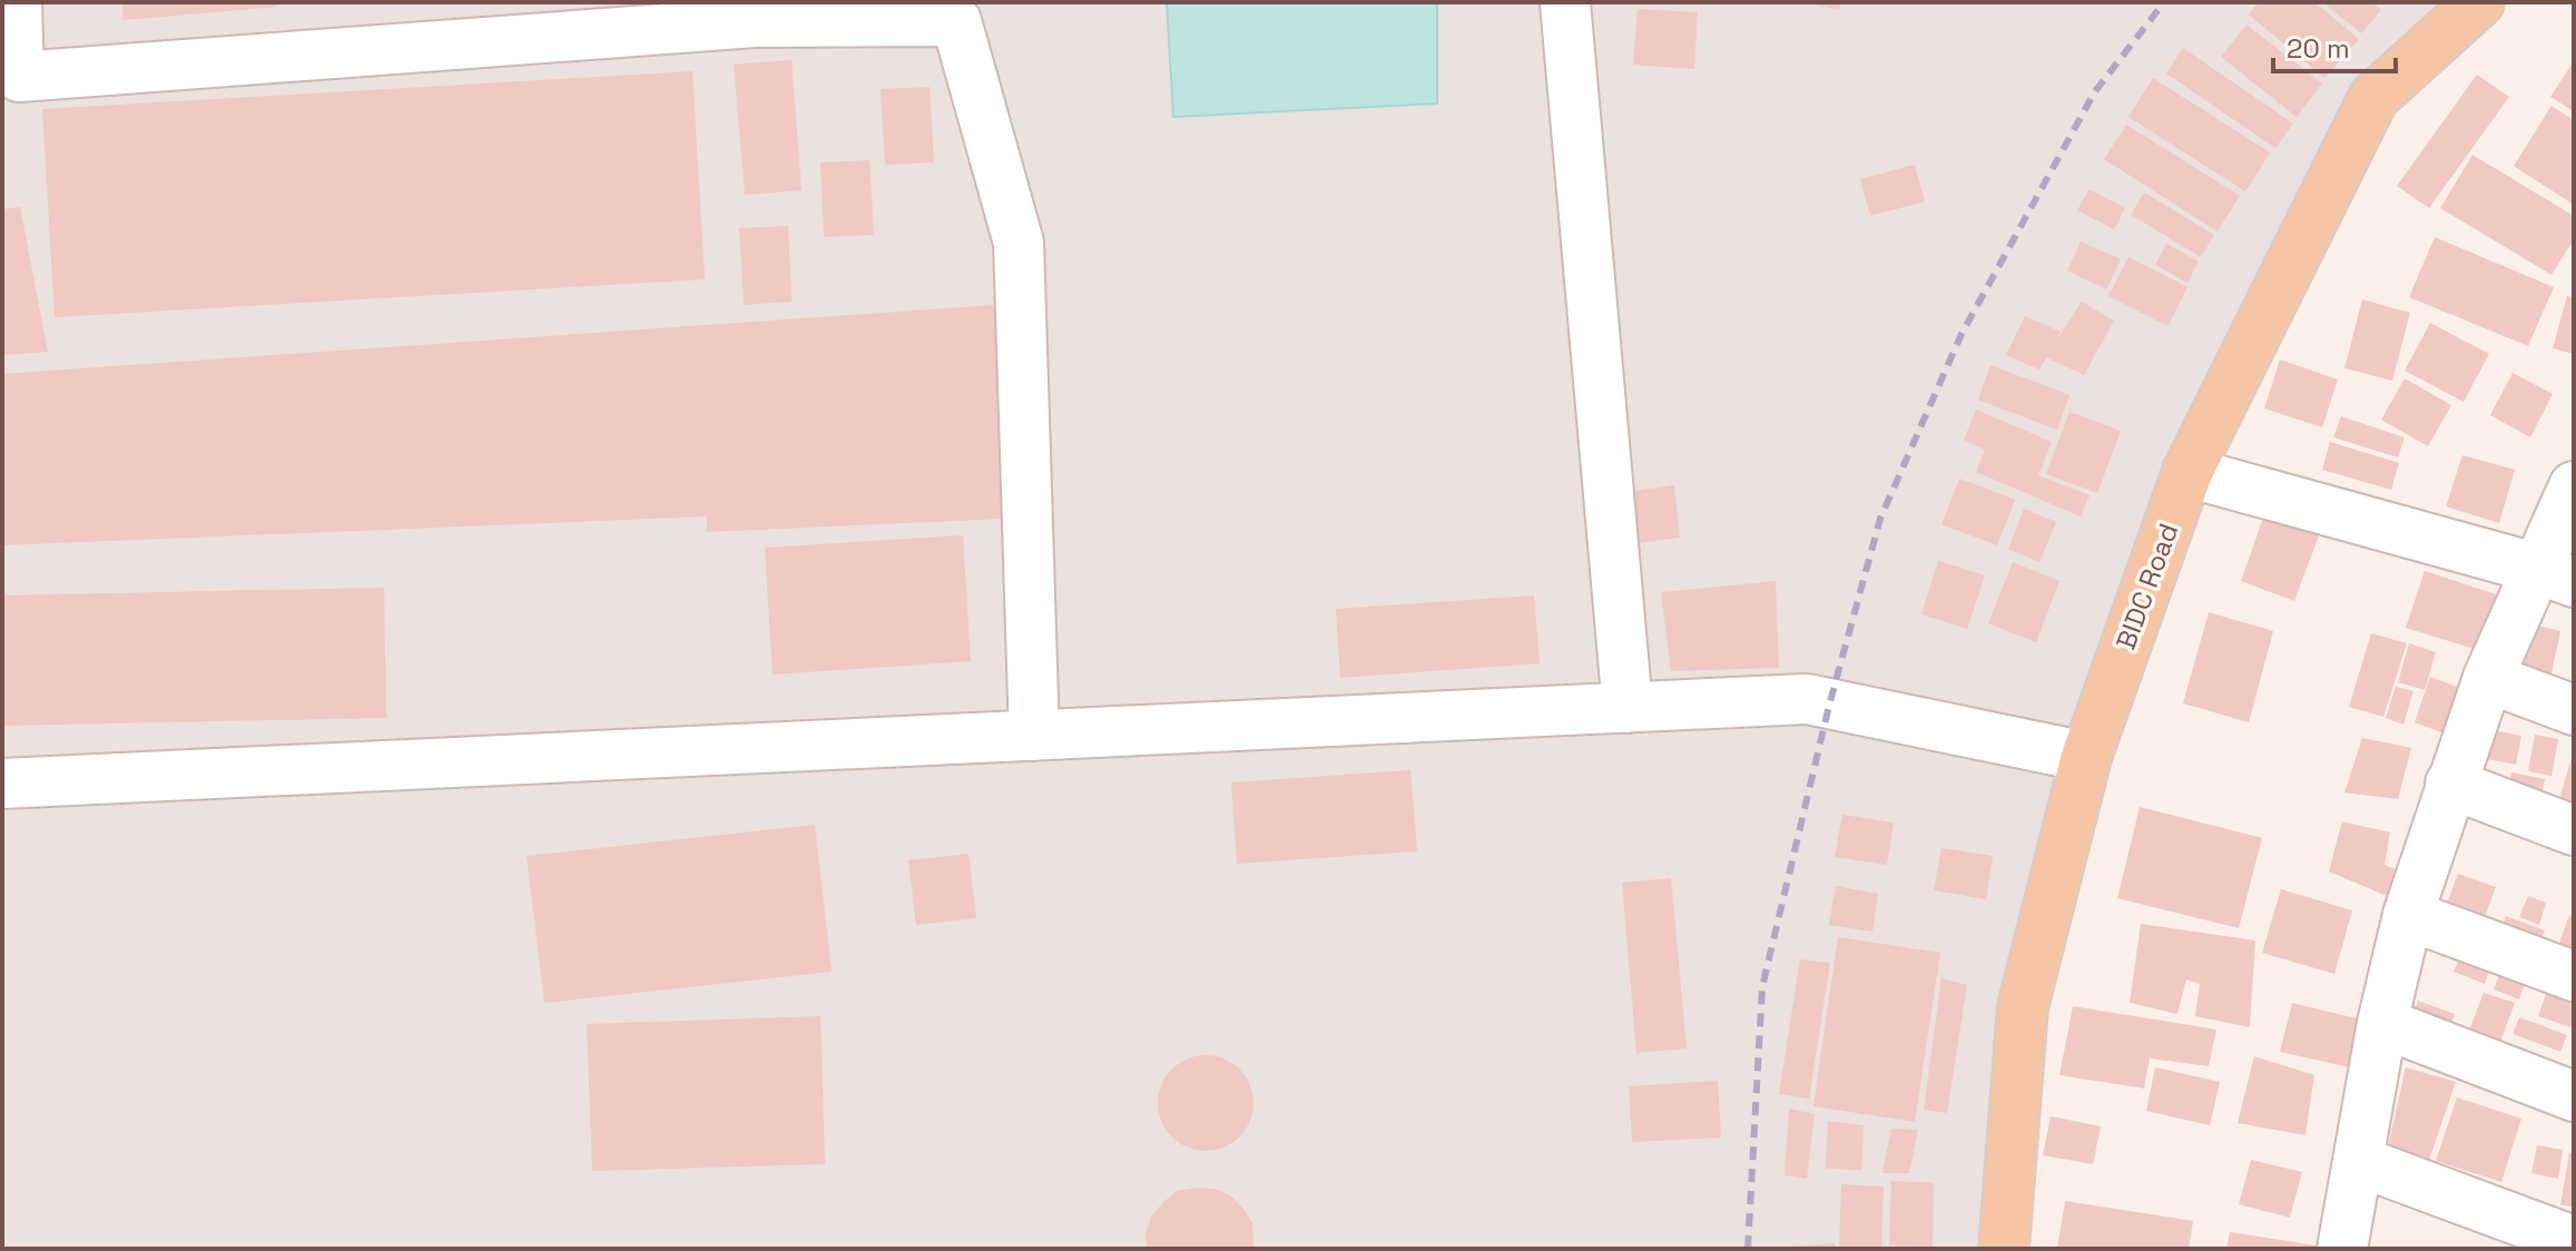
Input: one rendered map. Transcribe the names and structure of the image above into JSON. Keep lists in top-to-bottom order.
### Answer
{
  "streets": {
    "main road": ["BIDC Road"]
  },
  "scale_bar": "20 m"
}
